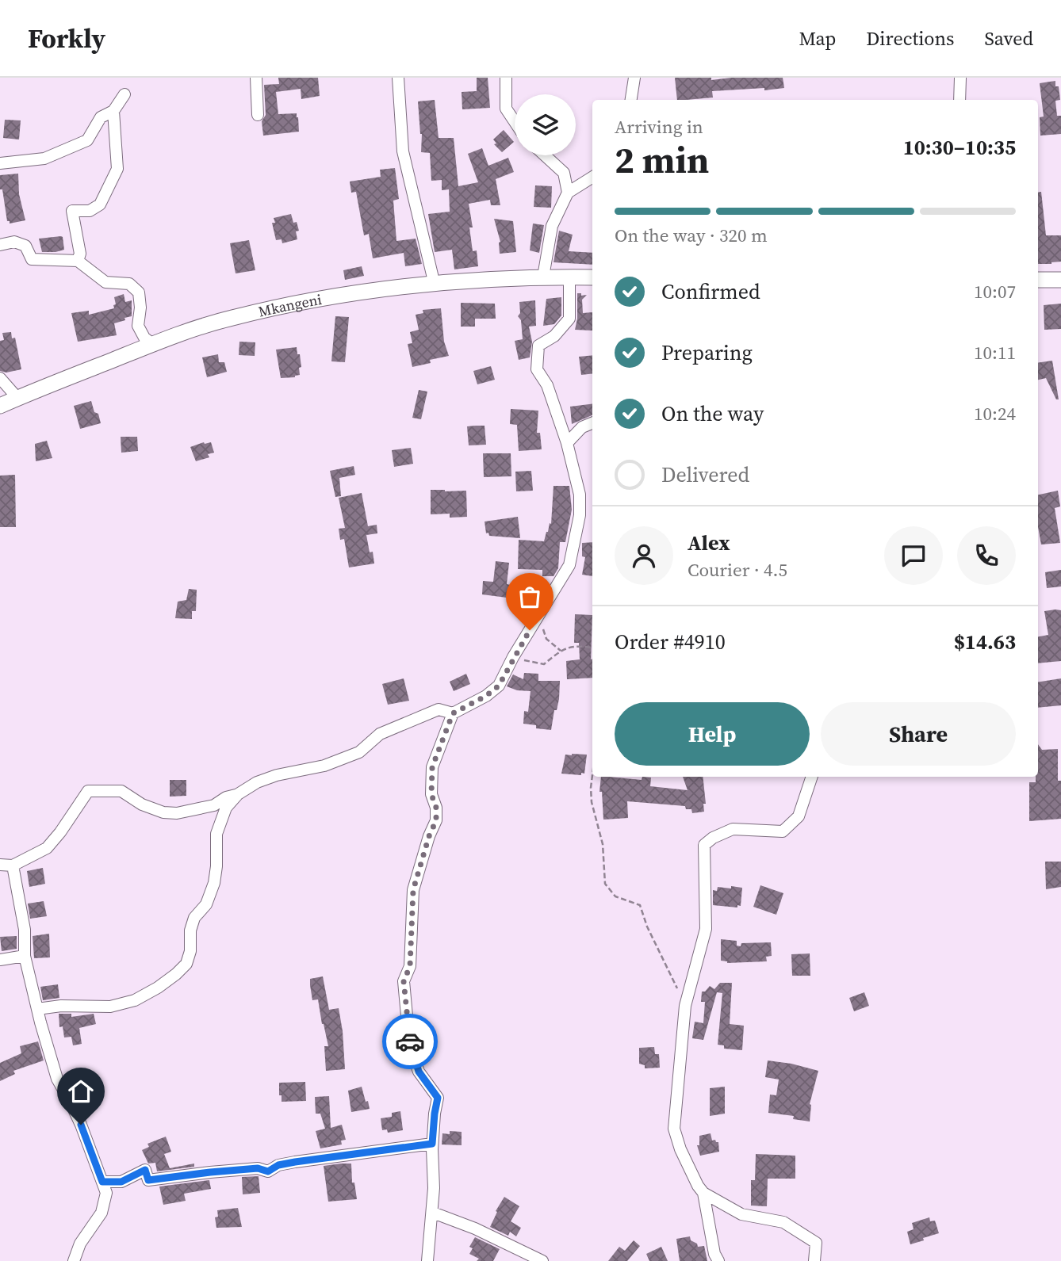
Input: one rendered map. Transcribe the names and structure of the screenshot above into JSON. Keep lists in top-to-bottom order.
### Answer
{
  "streets": {
    "street": ["Mkangeni"]
  },
  "page": {
    "header": "Forkly",
    "nav": ["Map", "Directions", "Saved"],
    "heading": ["2 min", "Arriving in", "10:30–10:35"],
    "panel": [
      "Alex",
      "Courier · 4.5",
      "Order #4910",
      "$14.63"
    ],
    "bar": "On the way · 320 m",
    "list": [
      ["Confirmed", "10:07"],
      ["Preparing", "10:11"],
      ["On the way", "10:24"],
      "Delivered"
    ],
    "buttons": ["Help", "Share"]
  }
}
